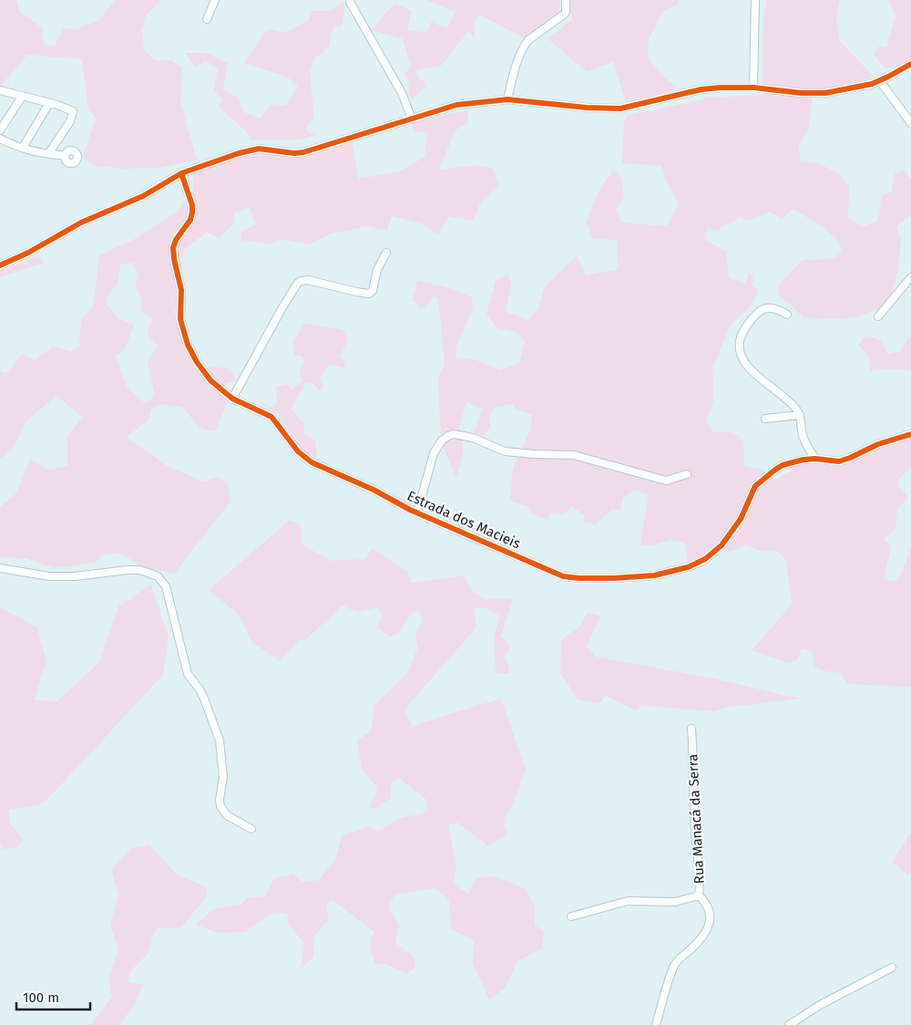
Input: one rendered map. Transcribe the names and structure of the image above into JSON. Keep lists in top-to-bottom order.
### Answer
{
  "streets": {
    "street": ["Estrada dos Macieis", "Rua Manacá da Serra"]
  },
  "scale_bar": "100 m"
}
